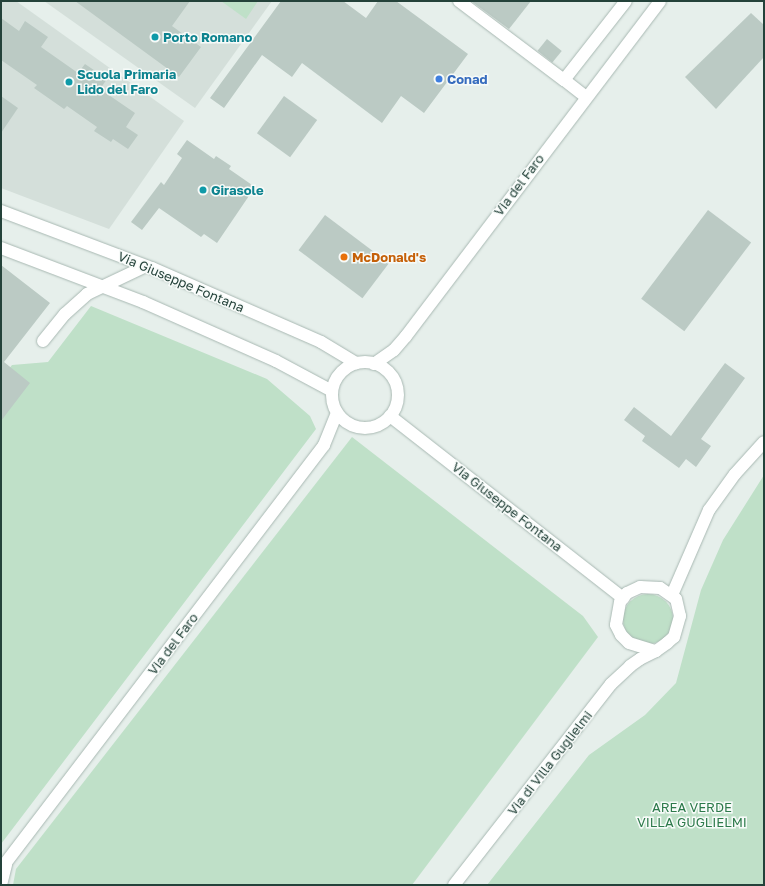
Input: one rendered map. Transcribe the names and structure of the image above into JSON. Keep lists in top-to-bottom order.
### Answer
{
  "streets": {
    "street": ["Via del Faro", "Via Giuseppe Fontana", "Via di Villa Guglielmi"]
  },
  "crossings": [
    ["Via del Faro", "Via Giuseppe Fontana"],
    ["Via Giuseppe Fontana", "Via di Villa Guglielmi"]
  ],
  "parks": ["AREA VERDE VILLA GUGLIELMI"],
  "places": [
    "Porto Romano",
    "Conad",
    "Scuola Primaria Lido del Faro",
    "Girasole",
    "McDonald's"
  ]
}
